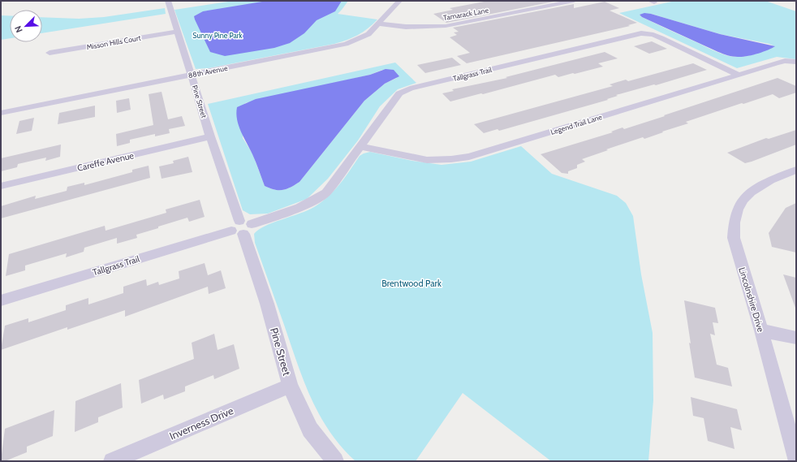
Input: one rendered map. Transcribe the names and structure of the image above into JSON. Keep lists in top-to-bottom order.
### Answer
{
  "streets": {
    "street": [
      "Tamarack Lane",
      "Misson Hills Court",
      "88th Avenue",
      "Tallgrass Trail",
      "Pine Street",
      "Legend Trail Lane",
      "Careffe Avenue",
      "Lincolnshire Drive",
      "Inverness Drive"
    ]
  },
  "crossings": [
    ["Tamarack Lane", "88th Avenue"],
    ["Misson Hills Court", "Pine Street"],
    ["88th Avenue", "Pine Street"],
    ["Tallgrass Trail", "Pine Street"],
    ["Tallgrass Trail", "Legend Trail Lane"],
    ["Pine Street", "Careffe Avenue"],
    ["Pine Street", "Inverness Drive"]
  ],
  "parks": ["Sunny Pine Park", "Brentwood Park"],
  "north": "bottom left"
}
